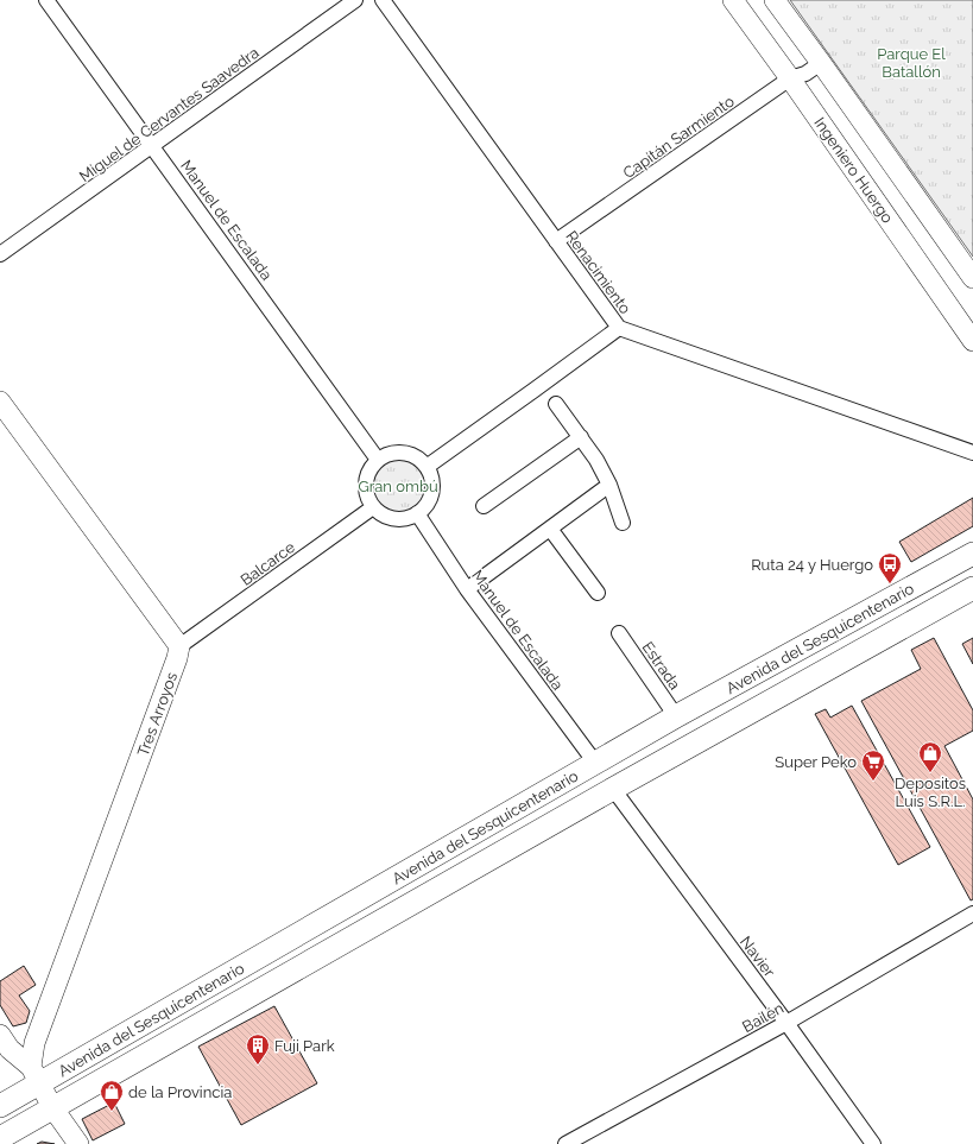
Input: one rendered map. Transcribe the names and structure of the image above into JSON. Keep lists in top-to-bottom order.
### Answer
{
  "streets": {
    "main road": ["Avenida del Sesquicentenario"],
    "street": [
      "Miguel de Cervantes Saavedra",
      "Capitán Sarmiento",
      "Ingeniero Huergo",
      "Manuel de Escalada",
      "Renacimiento",
      "Balcarce",
      "Estrada",
      "Tres Arroyos",
      "Navier",
      "Bailén"
    ]
  },
  "crossings": [
    ["Miguel de Cervantes Saavedra", "Manuel de Escalada"],
    ["Capitán Sarmiento", "Ingeniero Huergo"],
    ["Capitán Sarmiento", "Renacimiento"],
    ["Manuel de Escalada", "Balcarce"],
    ["Manuel de Escalada", "Avenida del Sesquicentenario"],
    ["Balcarce", "Tres Arroyos"],
    ["Avenida del Sesquicentenario", "Estrada"],
    ["Avenida del Sesquicentenario", "Tres Arroyos"],
    ["Avenida del Sesquicentenario", "Navier"],
    ["Navier", "Bailén"]
  ],
  "parks": ["Parque El Batallón", "Gran ombú"],
  "places": {
    "bus stop": ["Ruta 24 y Huergo"],
    "shop": ["Depositos Luis S.R.L.", "de la Provincia"],
    "supermarket": ["Super Peko"],
    "building": ["Fuji Park"]
  }
}
